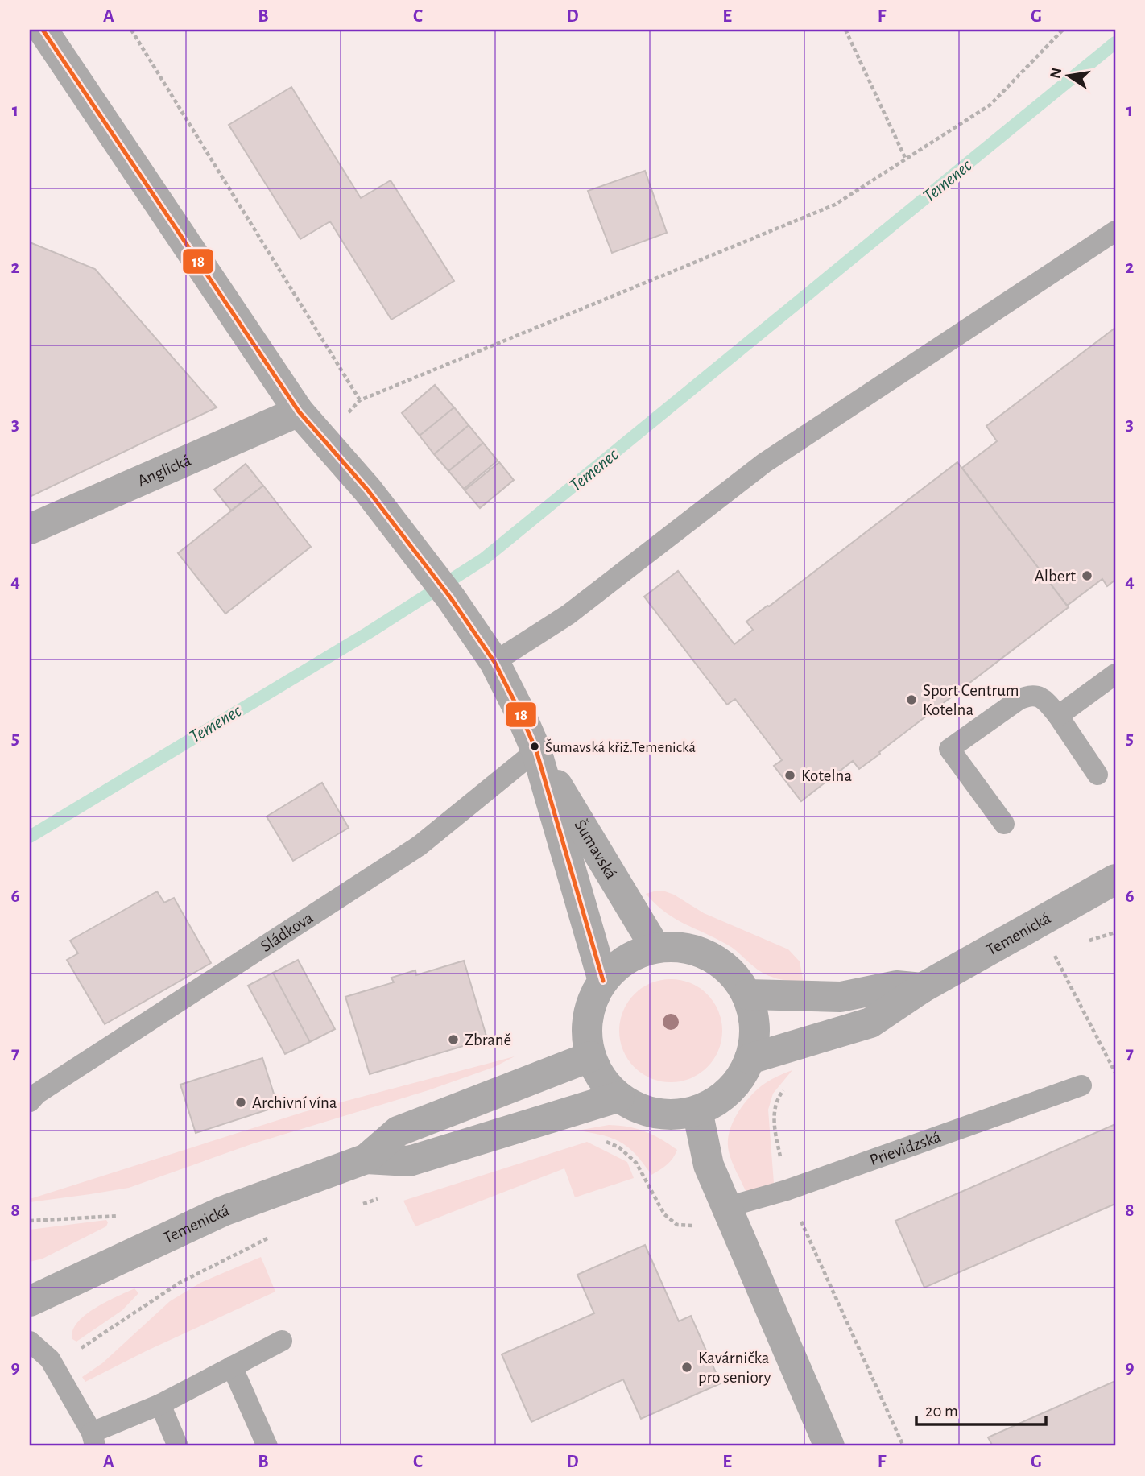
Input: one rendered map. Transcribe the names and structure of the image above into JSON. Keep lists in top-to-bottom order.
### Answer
{
  "streets": {
    "street": ["Anglická", "Šumavská", "Temenická"],
    "lane": ["Sládkova", "Prievidzská"]
  },
  "crossings": [
    ["Anglická", "Šumavská"],
    ["Šumavská", "Sládkova"],
    ["Šumavská", "Temenická"]
  ],
  "water": ["Temenec"],
  "places": [
    "Albert",
    "Sport Centrum Kotelna",
    "Šumavská křiž.Temenická",
    "Kotelna",
    "Zbraně",
    "Archivní vína",
    "Kavárnička pro seniory"
  ],
  "lines": ["transit line 18"],
  "scale_bar": "20 m",
  "north": "left",
  "grid": {
    "columns": [
      "A",
      "B",
      "C",
      "D",
      "E",
      "F",
      "G"
    ],
    "rows": [
      "1",
      "2",
      "3",
      "4",
      "5",
      "6",
      "7",
      "8",
      "9"
    ]
  }
}
